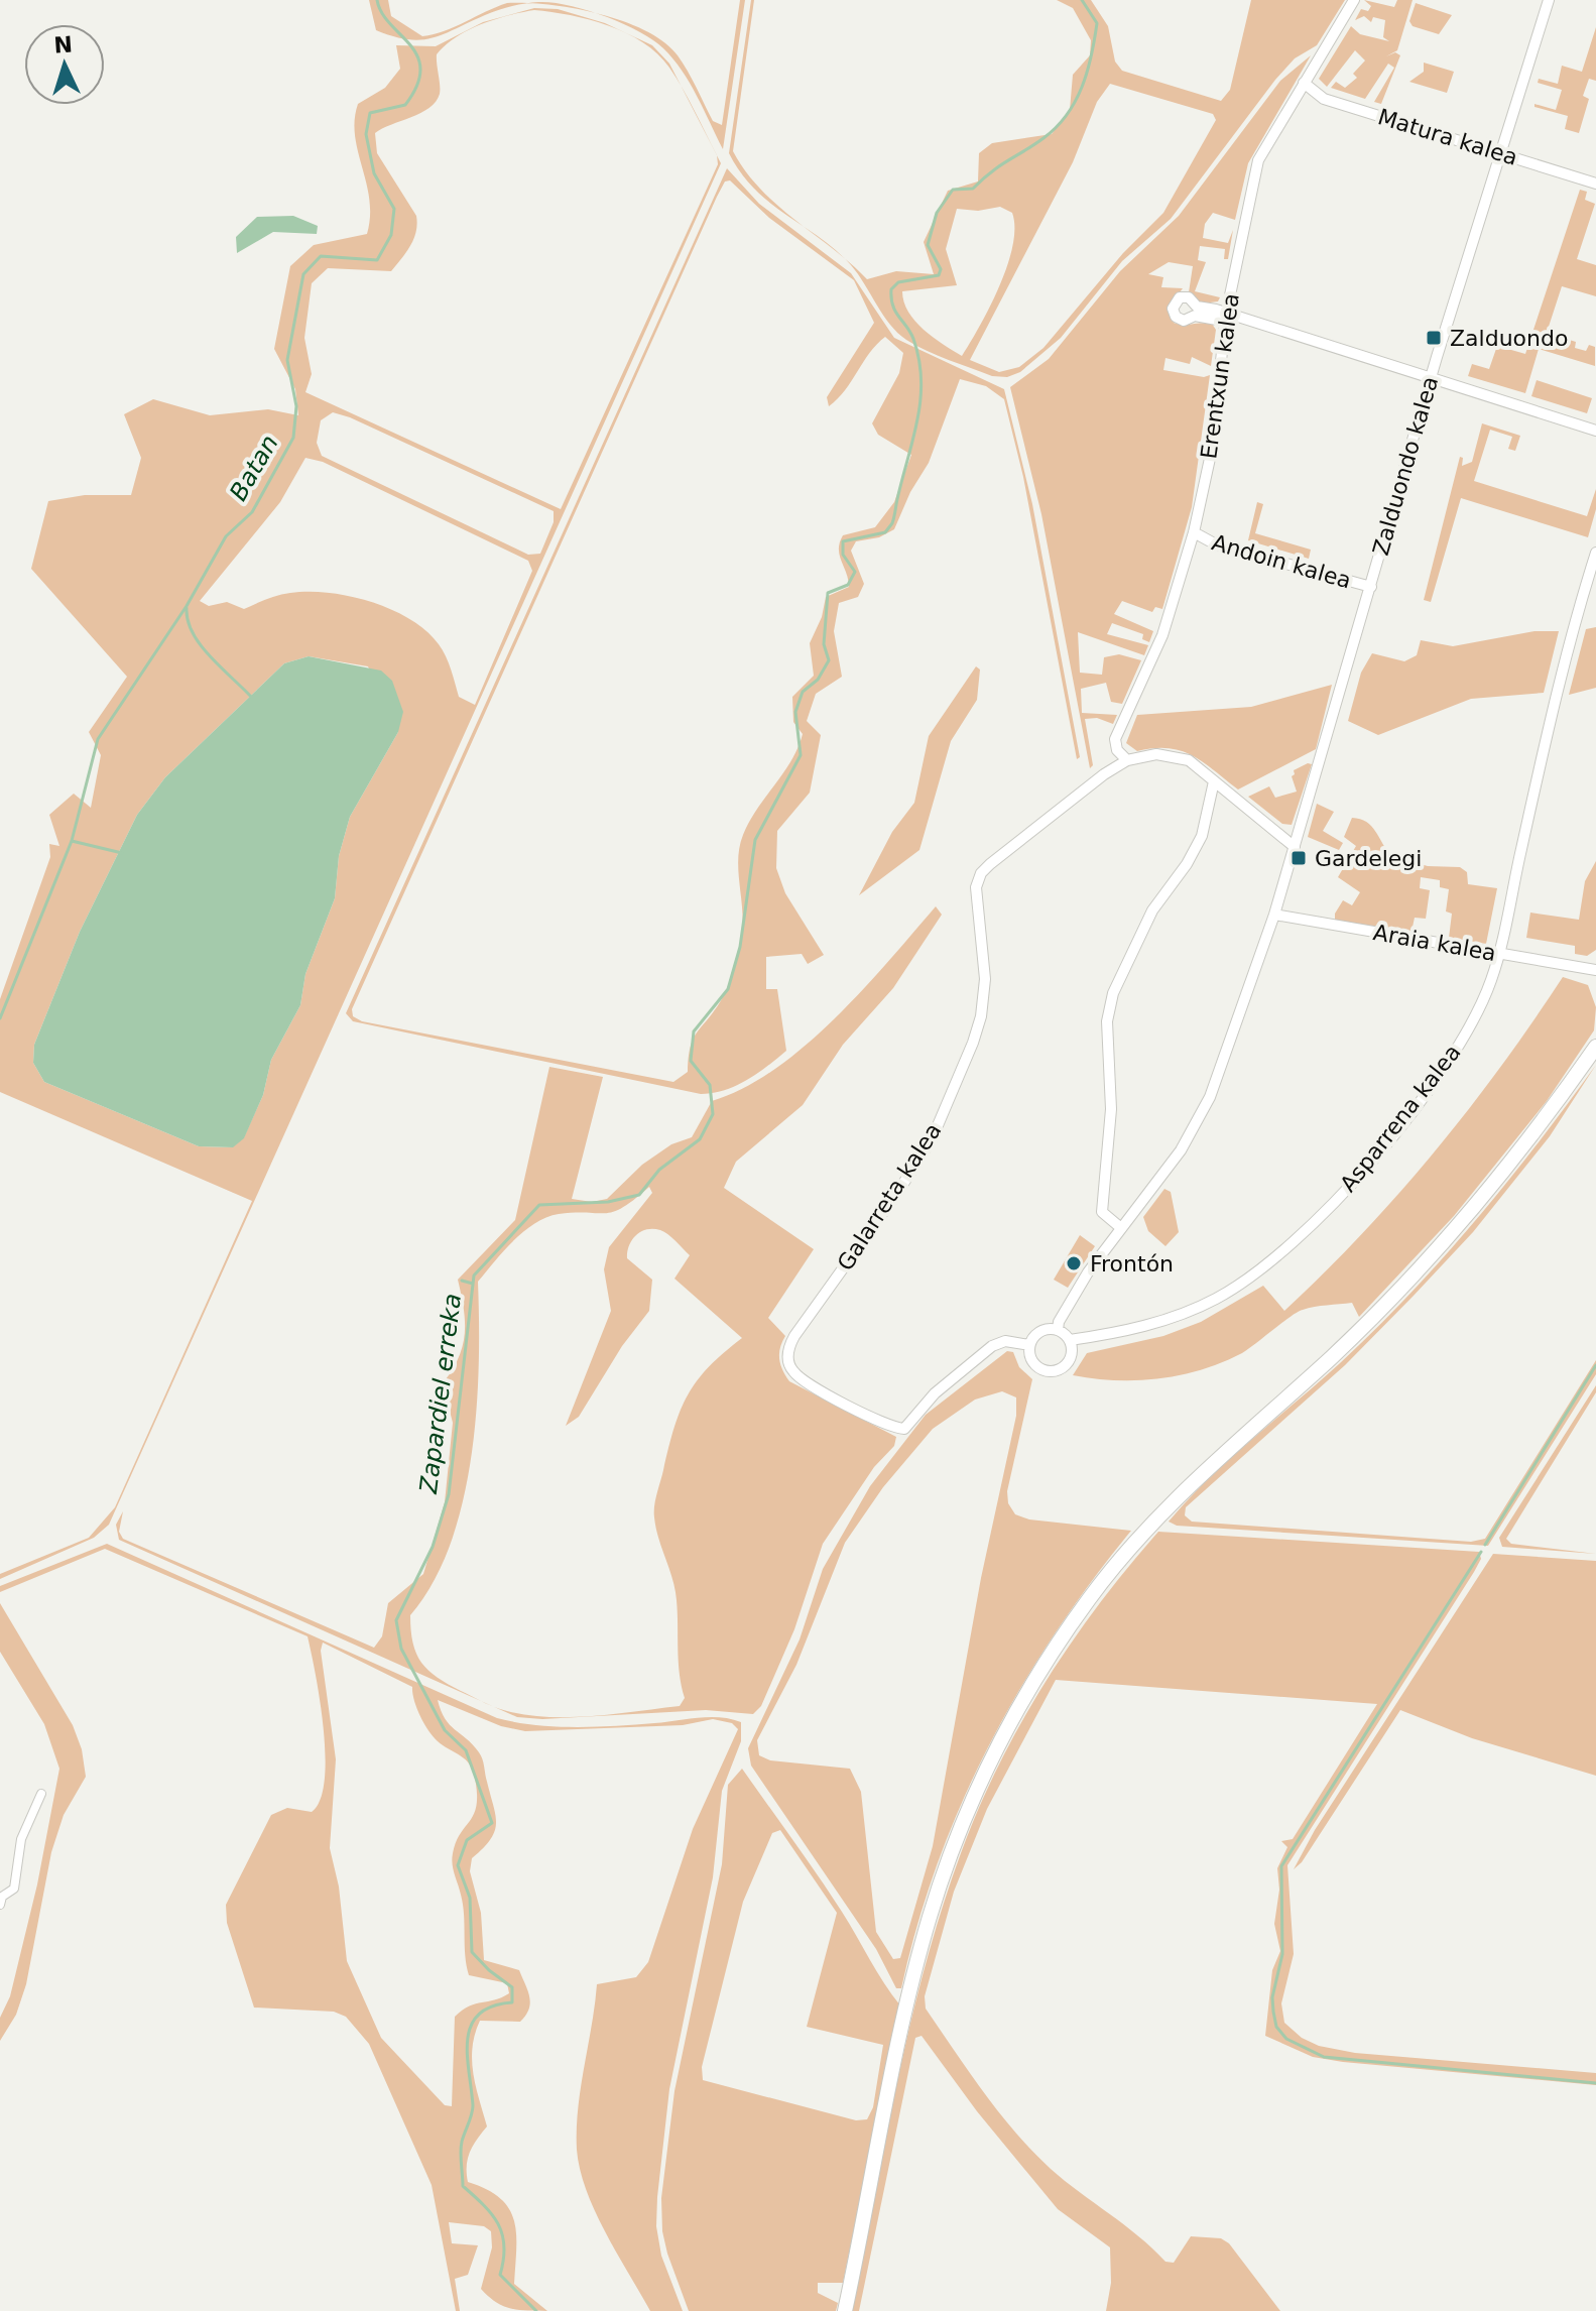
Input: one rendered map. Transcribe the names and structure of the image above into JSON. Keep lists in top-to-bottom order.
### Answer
{
  "streets": {
    "street": [
      "Matura kalea",
      "Erentxun kalea",
      "Zalduondo kalea",
      "Andoin kalea",
      "Araia kalea",
      "Asparrena kalea",
      "Galarreta kalea"
    ]
  },
  "crossings": [
    ["Matura kalea", "Erentxun kalea"],
    ["Matura kalea", "Zalduondo kalea"],
    ["Erentxun kalea", "Andoin kalea"],
    ["Erentxun kalea", "Galarreta kalea"],
    ["Zalduondo kalea", "Andoin kalea"],
    ["Zalduondo kalea", "Araia kalea"],
    ["Zalduondo kalea", "Asparrena kalea"],
    ["Zalduondo kalea", "Galarreta kalea"],
    ["Araia kalea", "Asparrena kalea"],
    ["Asparrena kalea", "Galarreta kalea"]
  ],
  "water": ["Batan", "Zapardiel erreka"],
  "places": {
    "transit": ["Zalduondo", "Gardelegi"],
    "other": ["Frontón"]
  },
  "north": "top"
}
